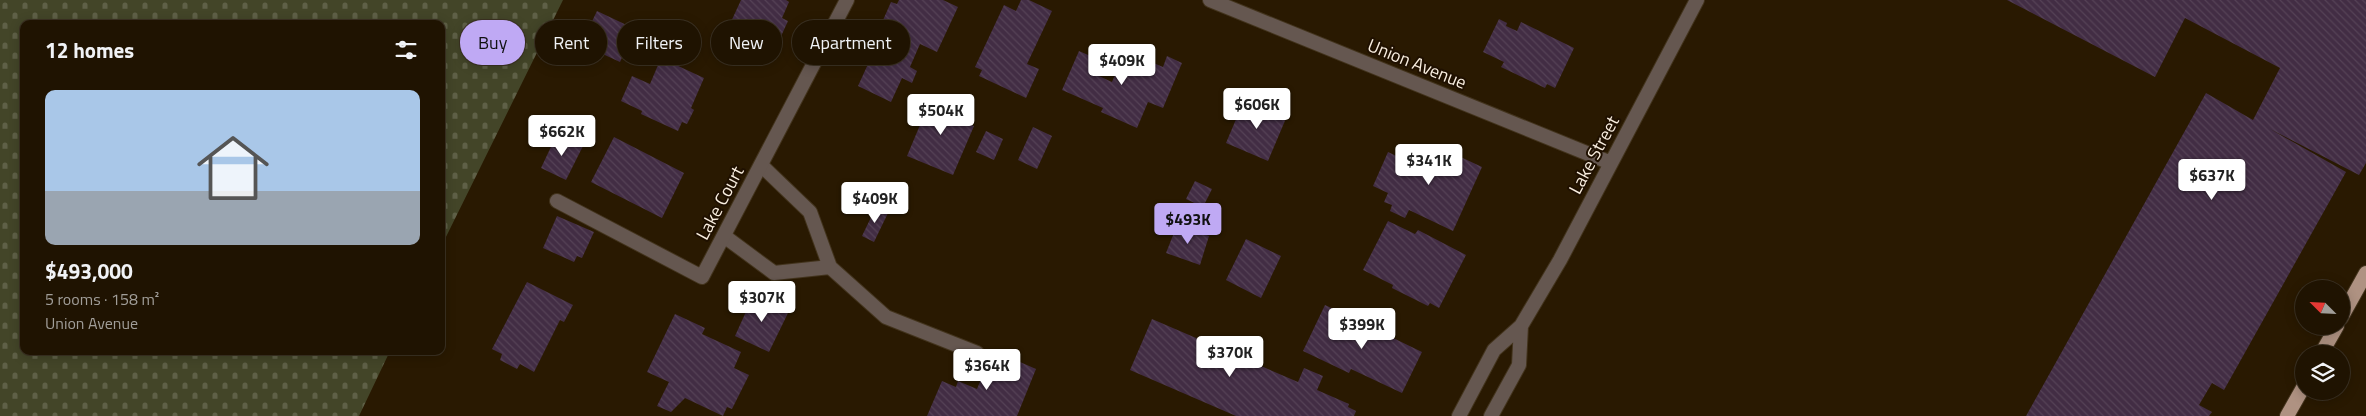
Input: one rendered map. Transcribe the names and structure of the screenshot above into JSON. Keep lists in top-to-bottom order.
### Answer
{
  "streets": {
    "street": ["Union Avenue", "Lake Street", "Lake Court"]
  },
  "crossings": [
    ["Union Avenue", "Lake Street"]
  ],
  "north": "top left",
  "page": {
    "chip": [
      "Buy",
      "Rent",
      "Filters",
      "New",
      "Apartment"
    ],
    "heading": "12 homes",
    "price": [
      "$409K",
      "$606K",
      "$504K",
      "$662K",
      "$341K",
      "$637K",
      "$409K",
      "$493K",
      "$307K",
      "$399K",
      "$370K",
      "$364K"
    ],
    "list": [
      {
        "name": "$493,000",
        "note": "5 rooms · 158 m² · Union Avenue"
      }
    ]
  }
}
